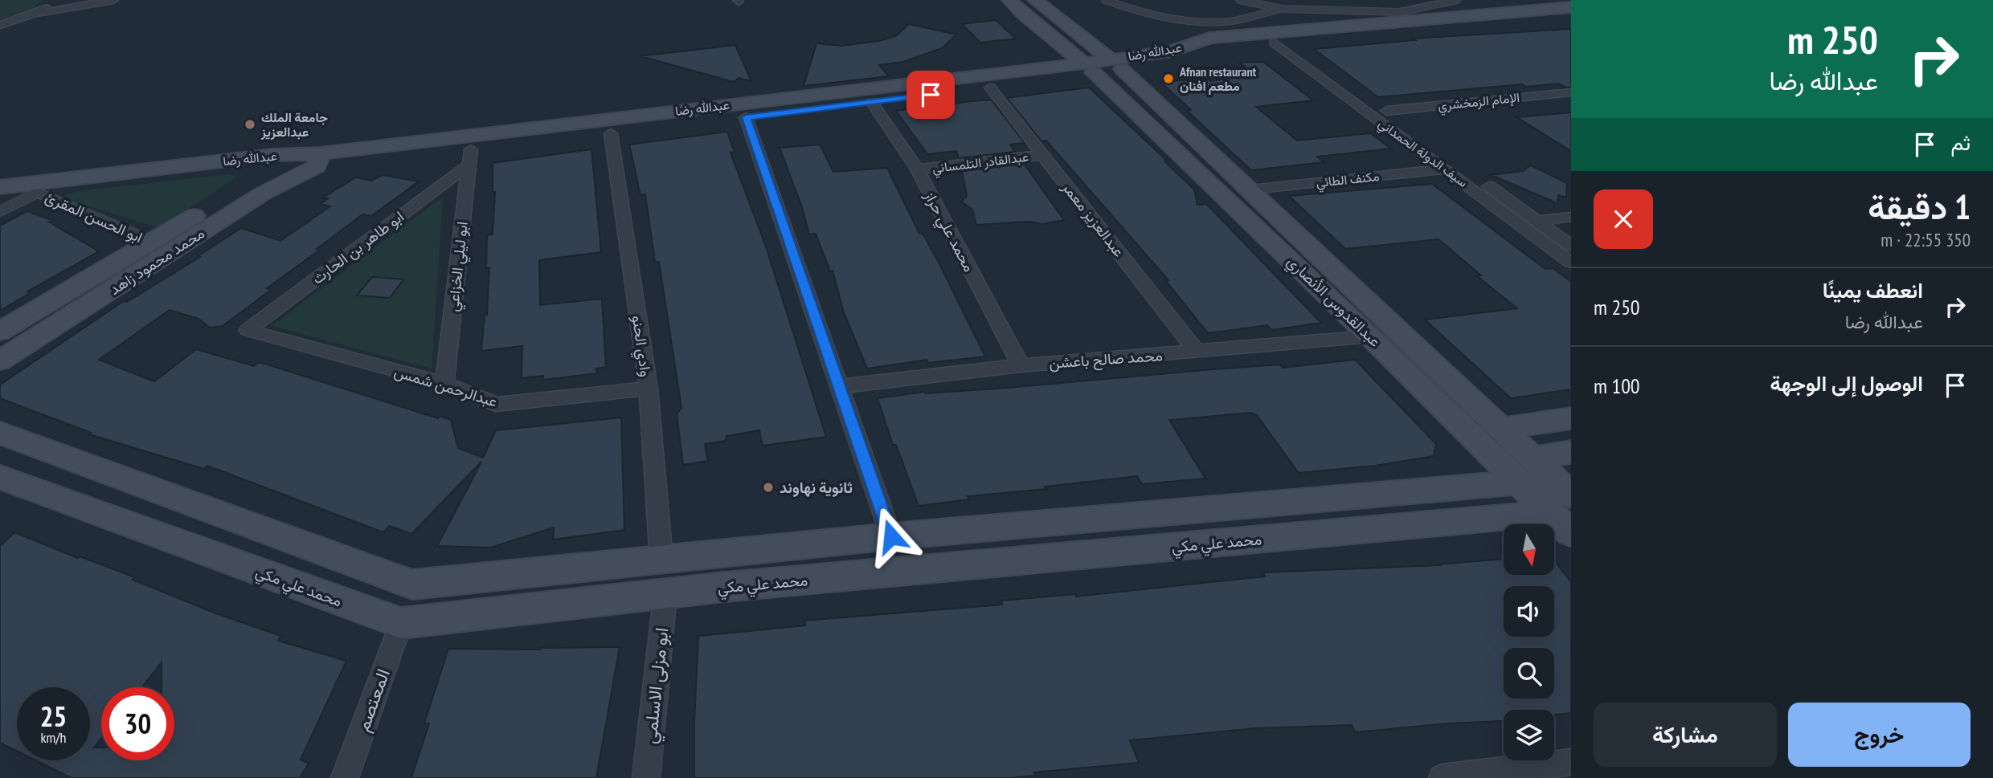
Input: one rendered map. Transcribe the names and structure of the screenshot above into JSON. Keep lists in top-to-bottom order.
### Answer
{
  "streets": {
    "street": [
      "عبدالله رضا",
      "الإمام الزمخشري",
      "سيف الدولة الحمداني",
      "عبدالقادر التلمساني",
      "مكنف الطائي",
      "ابو الحسن المقرئ",
      "عبدالعزيز معمر",
      "محمد علي حراز",
      "ابو طاهر بن الحارث",
      "محمد محمود زاهد",
      "ابو ليلي الخزاعي",
      "عبدالقدوس الأنصاري",
      "وادي الحنو",
      "محمد صالح باعشن",
      "عبدالرحمن شمس",
      "محمد علي مكي",
      "ابو مزلى الاسلمي",
      "المعتصم"
    ]
  },
  "crossings": [
    ["عبدالله رضا", "سيف الدولة الحمداني"],
    ["عبدالله رضا", "ابو الحسن المقرئ"],
    ["عبدالله رضا", "عبدالعزيز معمر"],
    ["عبدالله رضا", "محمد علي حراز"],
    ["عبدالله رضا", "ابو طاهر بن الحارث"],
    ["عبدالله رضا", "محمد محمود زاهد"],
    ["عبدالله رضا", "ابو ليلي الخزاعي"],
    ["عبدالله رضا", "عبدالقدوس الأنصاري"],
    ["عبدالله رضا", "وادي الحنو"],
    ["الإمام الزمخشري", "سيف الدولة الحمداني"],
    ["سيف الدولة الحمداني", "مكنف الطائي"],
    ["عبدالقادر التلمساني", "عبدالعزيز معمر"],
    ["عبدالقادر التلمساني", "محمد علي حراز"],
    ["مكنف الطائي", "عبدالقدوس الأنصاري"],
    ["ابو الحسن المقرئ", "محمد محمود زاهد"],
    ["عبدالعزيز معمر", "محمد صالح باعشن"],
    ["محمد علي حراز", "محمد صالح باعشن"],
    ["ابو طاهر بن الحارث", "ابو ليلي الخزاعي"],
    ["ابو طاهر بن الحارث", "عبدالرحمن شمس"],
    ["ابو ليلي الخزاعي", "عبدالرحمن شمس"],
    ["عبدالقدوس الأنصاري", "محمد صالح باعشن"],
    ["عبدالقدوس الأنصاري", "محمد علي مكي"],
    ["وادي الحنو", "عبدالرحمن شمس"],
    ["محمد علي مكي", "ابو مزلى الاسلمي"],
    ["محمد علي مكي", "المعتصم"]
  ],
  "places": ["Afnan restaurant مطعم افنان", "جامعة الملك عبدالعزيز", "ثانوية نهاوند"],
  "north": "bottom",
  "page": {
    "turn": ["250 m", "عبدالله رضا"],
    "then": "ثم",
    "heading": ["1 دقيقة", "350 m · 22:55"],
    "list": [
      {
        "name": "انعطف يمينًا",
        "note": "عبدالله رضا",
        "value": "250 m"
      },
      {
        "name": "الوصول إلى الوجهة",
        "value": "100 m"
      }
    ],
    "speed": "25 km/h",
    "limit": "30",
    "buttons": ["خروج", "مشاركة"]
  }
}
